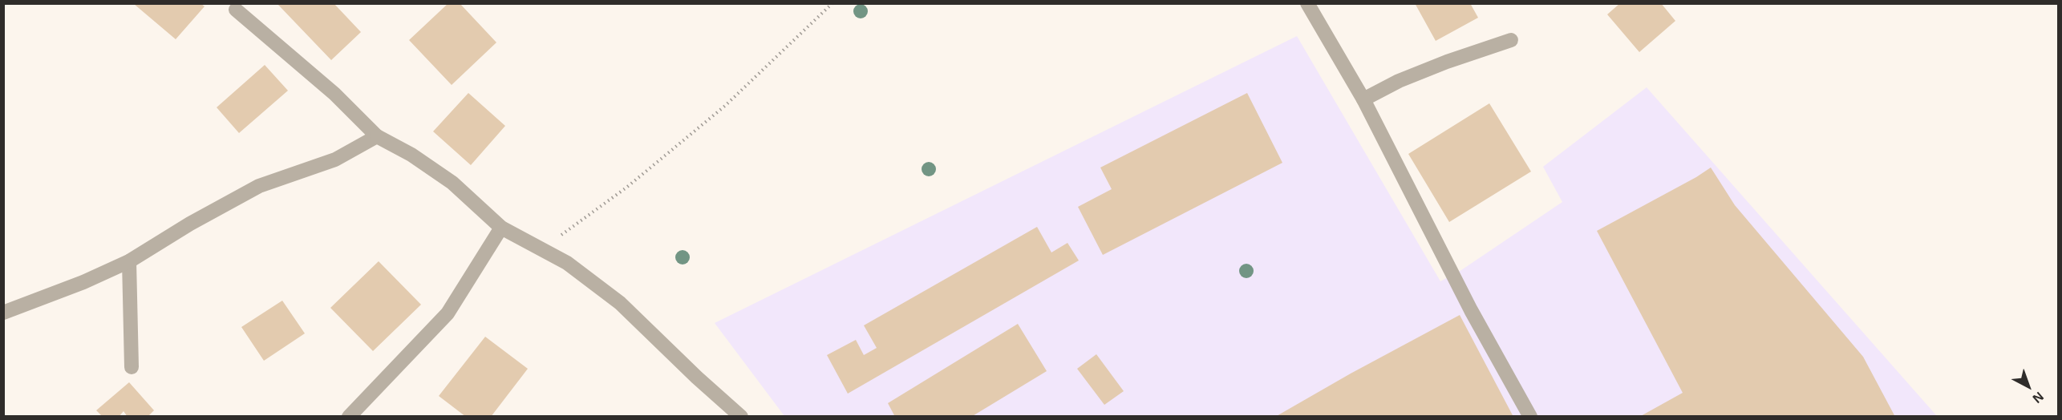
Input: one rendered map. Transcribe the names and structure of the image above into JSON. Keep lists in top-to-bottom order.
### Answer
{
  "north": "bottom right"
}
